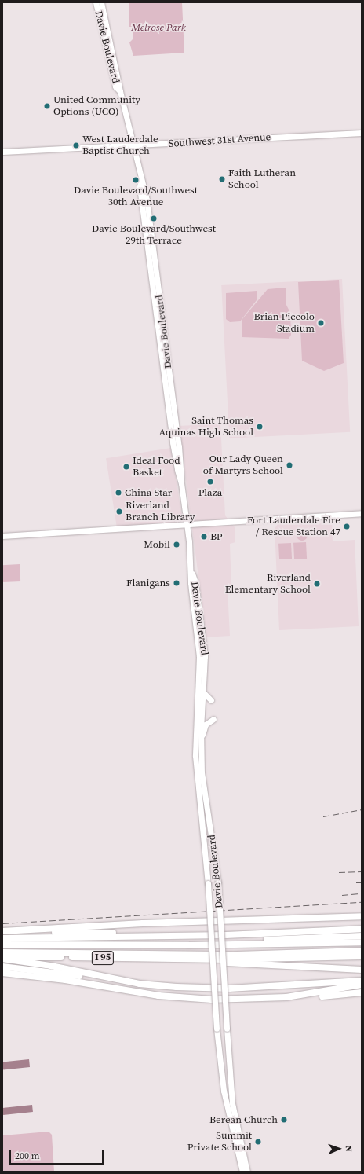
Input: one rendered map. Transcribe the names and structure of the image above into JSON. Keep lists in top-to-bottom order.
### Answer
{
  "streets": {
    "highway": ["I 95"],
    "main road": ["Davie Boulevard", "Southwest 31st Avenue"]
  },
  "crossings": [
    ["Davie Boulevard", "Southwest 31st Avenue"]
  ],
  "parks": ["Melrose Park"],
  "places": [
    "United Community Options (UCO)",
    "West Lauderdale Baptist Church",
    "Faith Lutheran School",
    "Davie Boulevard/Southwest 30th Avenue",
    "Davie Boulevard/Southwest 29th Terrace",
    "Brian Piccolo Stadium",
    "Saint Thomas Aquinas High School",
    "Our Lady Queen of Martyrs School",
    "Ideal Food Basket",
    "Plaza",
    "China Star",
    "Riverland Branch Library",
    "Fort Lauderdale Fire / Rescue Station 47",
    "BP",
    "Mobil",
    "Flanigans",
    "Riverland Elementary School",
    "Berean Church",
    "Summit Private School"
  ],
  "scale_bar": "200 m",
  "north": "right"
}
